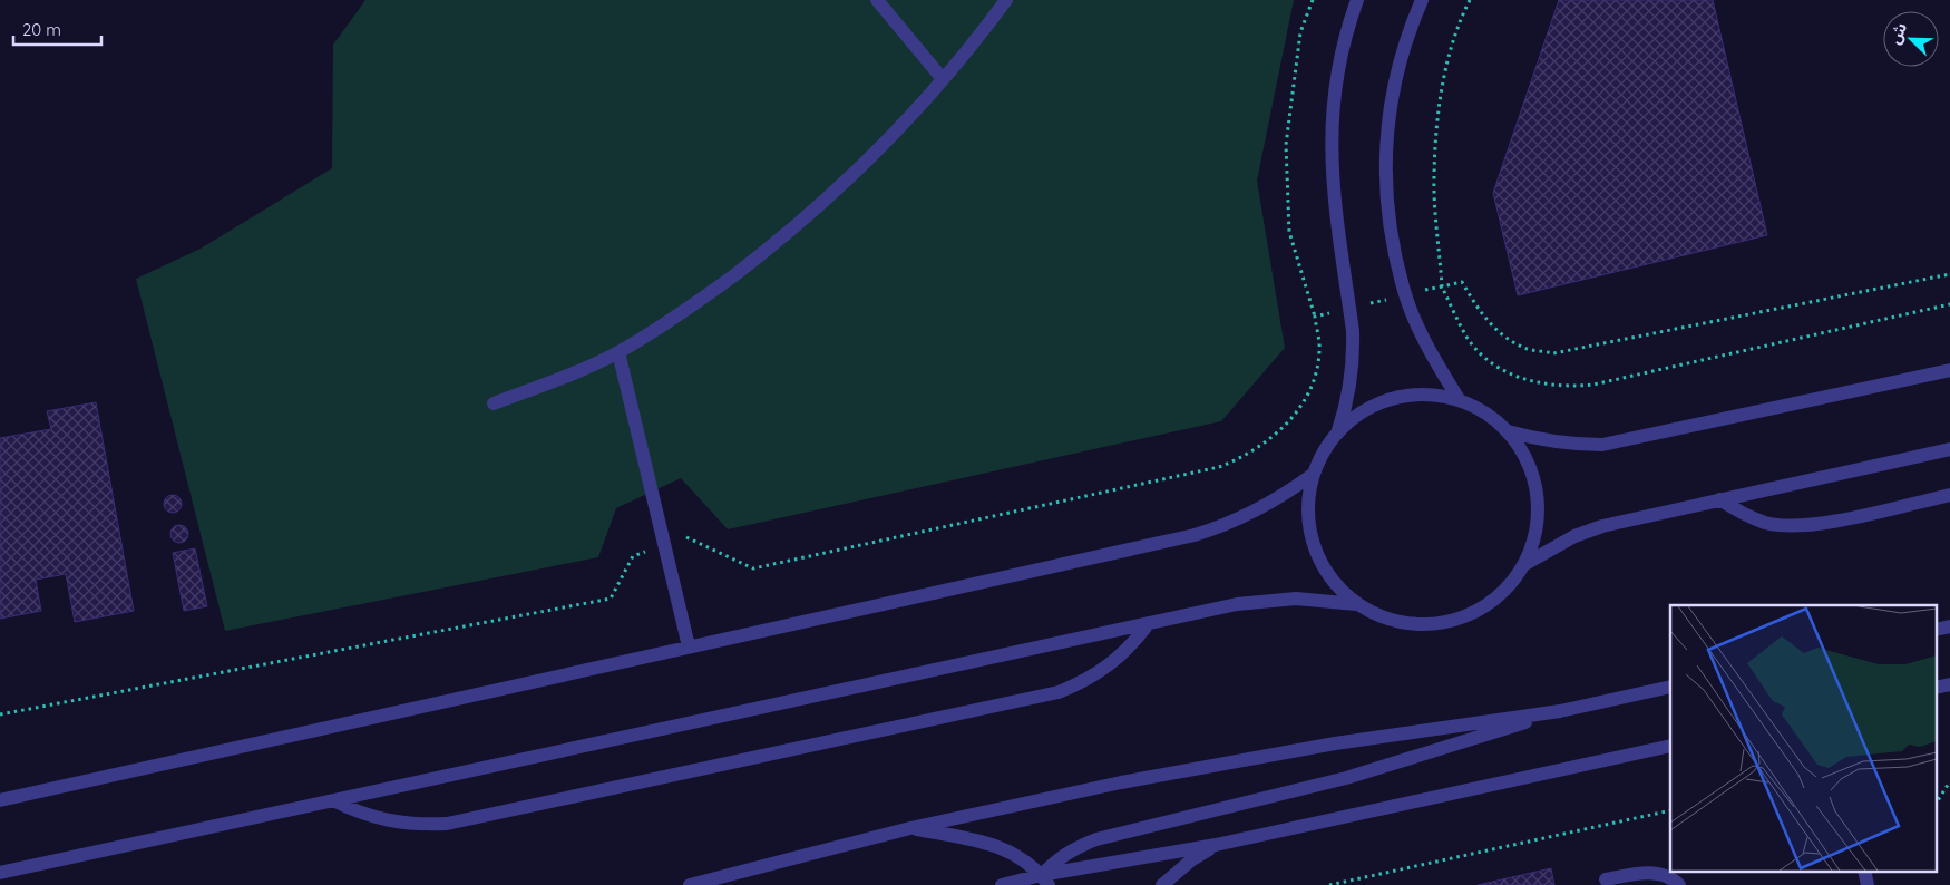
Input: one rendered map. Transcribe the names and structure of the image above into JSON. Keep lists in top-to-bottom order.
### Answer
{
  "scale_bar": "20 m",
  "north": "top left"
}
